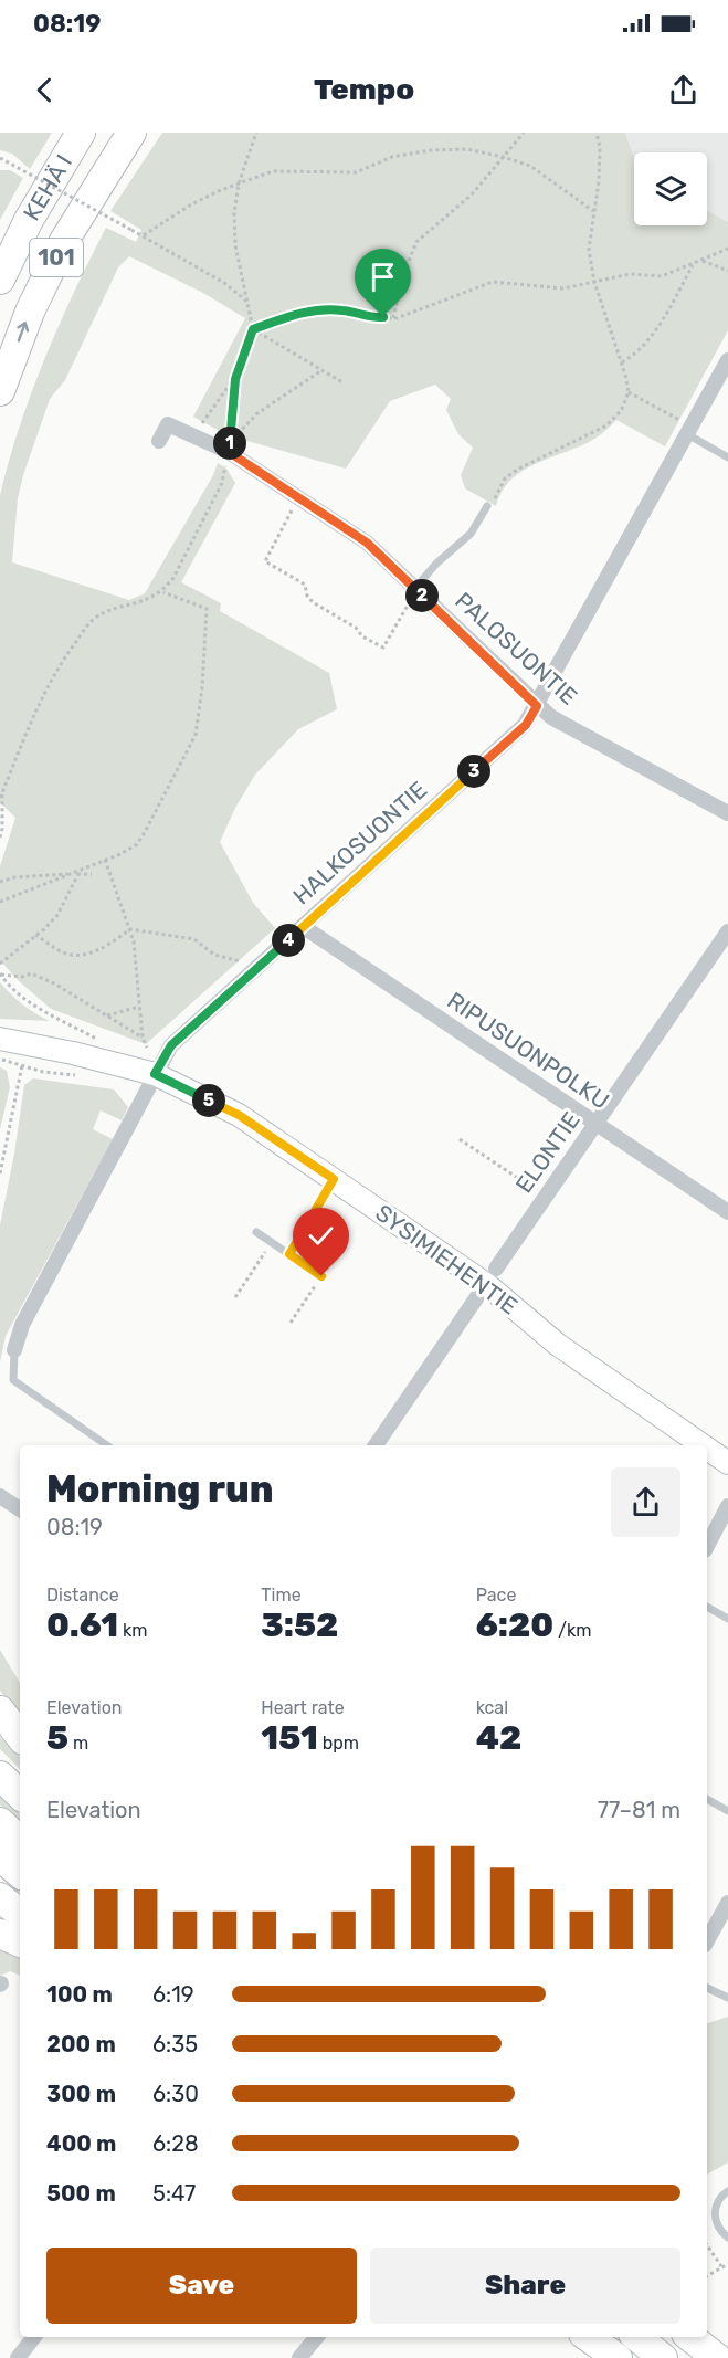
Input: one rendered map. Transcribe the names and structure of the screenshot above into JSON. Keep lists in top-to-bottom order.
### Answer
{
  "streets": {
    "highway": ["KEHÄ I", "101"],
    "street": [
      "PALOSUONTIE",
      "HALKOSUONTIE",
      "RIPUSUONPOLKU",
      "ELONTIE",
      "SYSIMIEHENTIE"
    ]
  },
  "crossings": [
    ["PALOSUONTIE", "HALKOSUONTIE"],
    ["HALKOSUONTIE", "RIPUSUONPOLKU"],
    ["HALKOSUONTIE", "SYSIMIEHENTIE"],
    ["RIPUSUONPOLKU", "ELONTIE"],
    ["ELONTIE", "SYSIMIEHENTIE"]
  ],
  "page": {
    "status": "08:19",
    "header": "Tempo",
    "pins": [
      "1",
      "2",
      "3",
      "4",
      "5"
    ],
    "heading": ["Morning run", "08:19"],
    "stats": [
      ["Distance", "0.61 km"],
      ["Time", "3:52"],
      ["Pace", "6:20 /km"],
      ["Elevation", "5 m"],
      ["Heart rate", "151 bpm"],
      ["kcal", "42"]
    ],
    "chart": ["Elevation", "77–81 m"],
    "list": [
      {
        "name": "100 m",
        "note": "6:19"
      },
      {
        "name": "200 m",
        "note": "6:35"
      },
      {
        "name": "300 m",
        "note": "6:30"
      },
      {
        "name": "400 m",
        "note": "6:28"
      },
      {
        "name": "500 m",
        "note": "5:47"
      }
    ],
    "buttons": ["Save", "Share"]
  }
}
